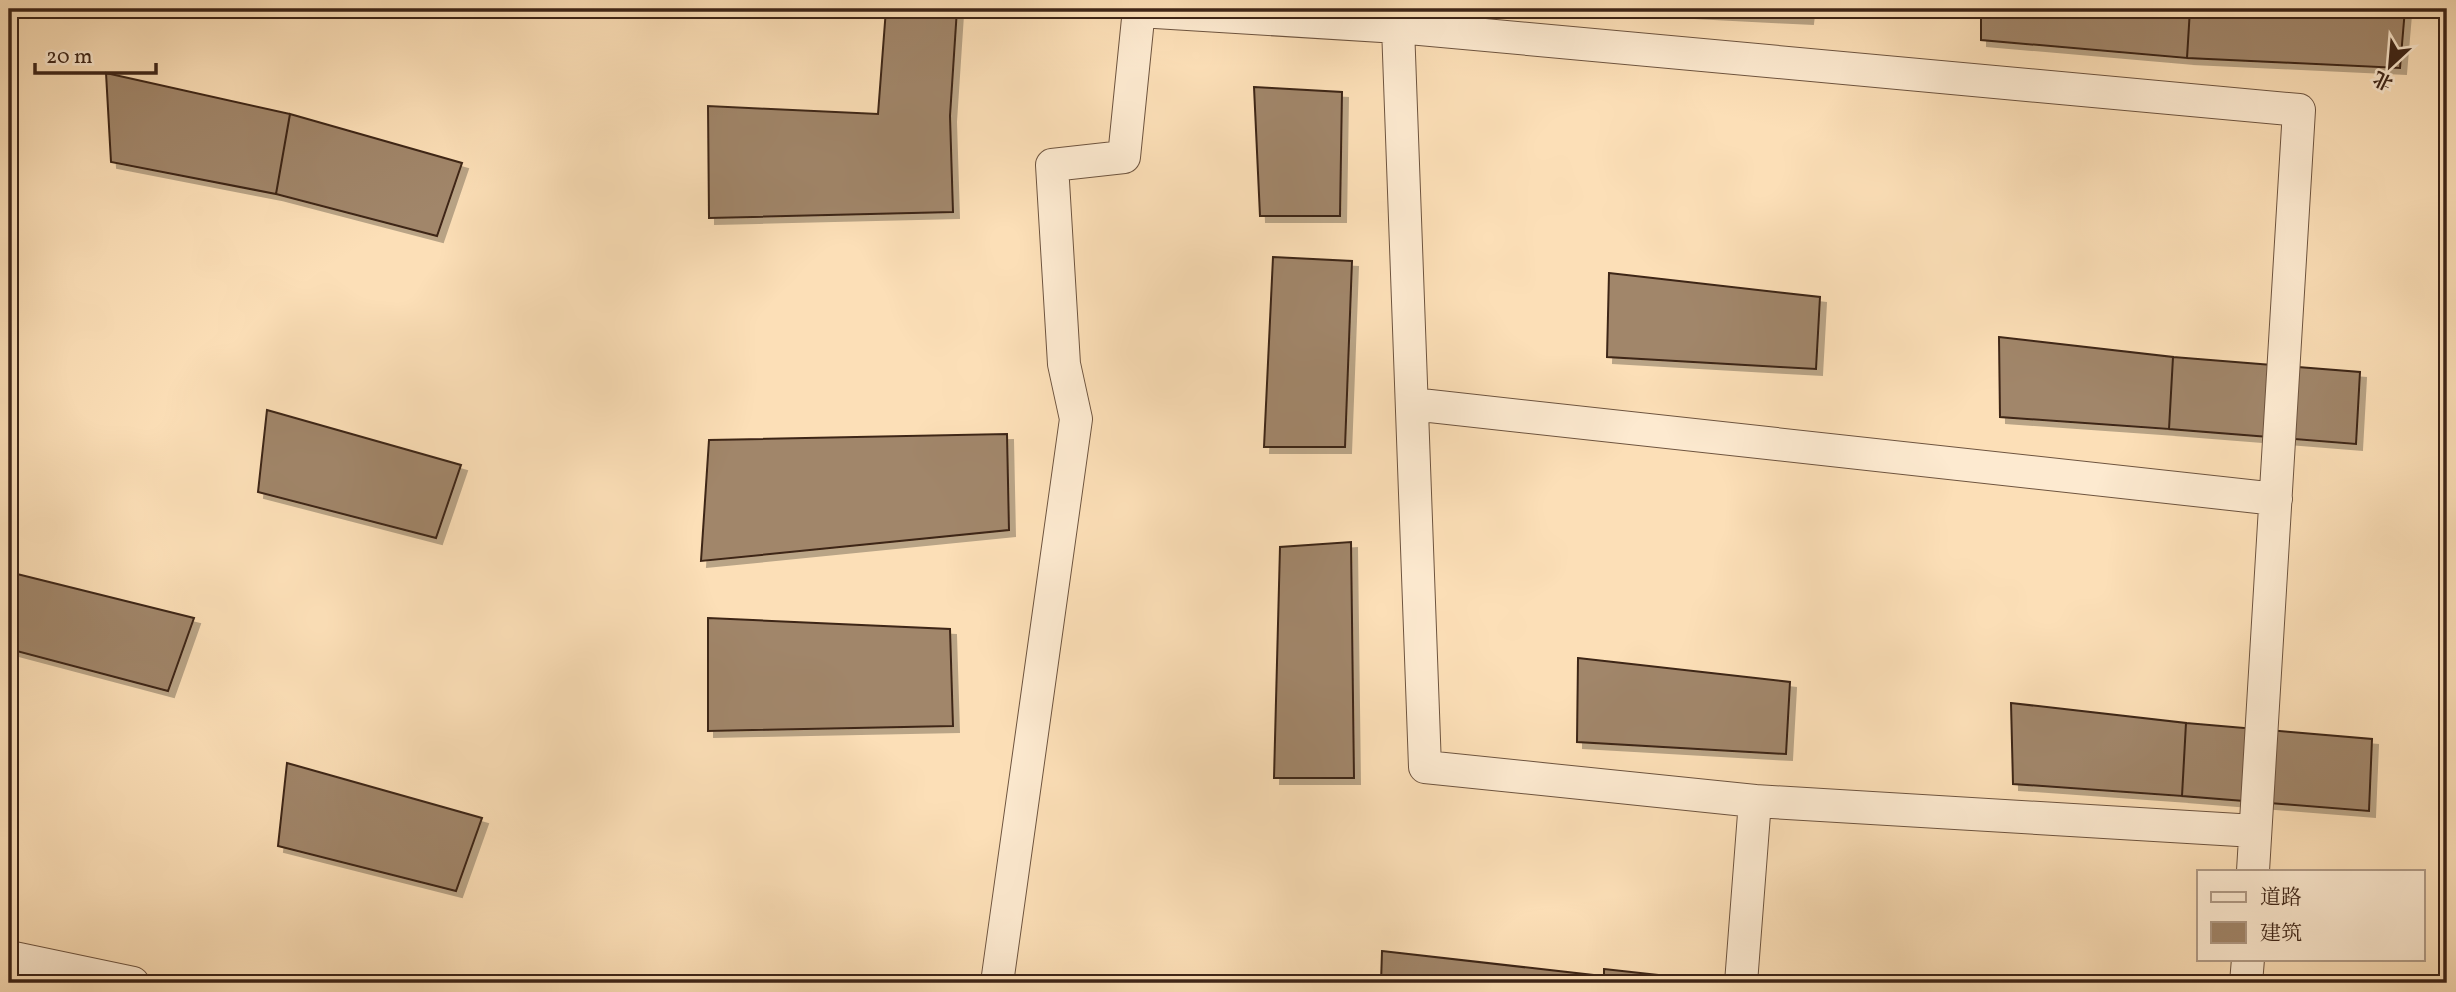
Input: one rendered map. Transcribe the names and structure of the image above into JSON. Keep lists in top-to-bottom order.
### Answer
{
  "legend": ["道路", "建筑"],
  "scale_bar": "20 m",
  "north": "bottom left"
}
